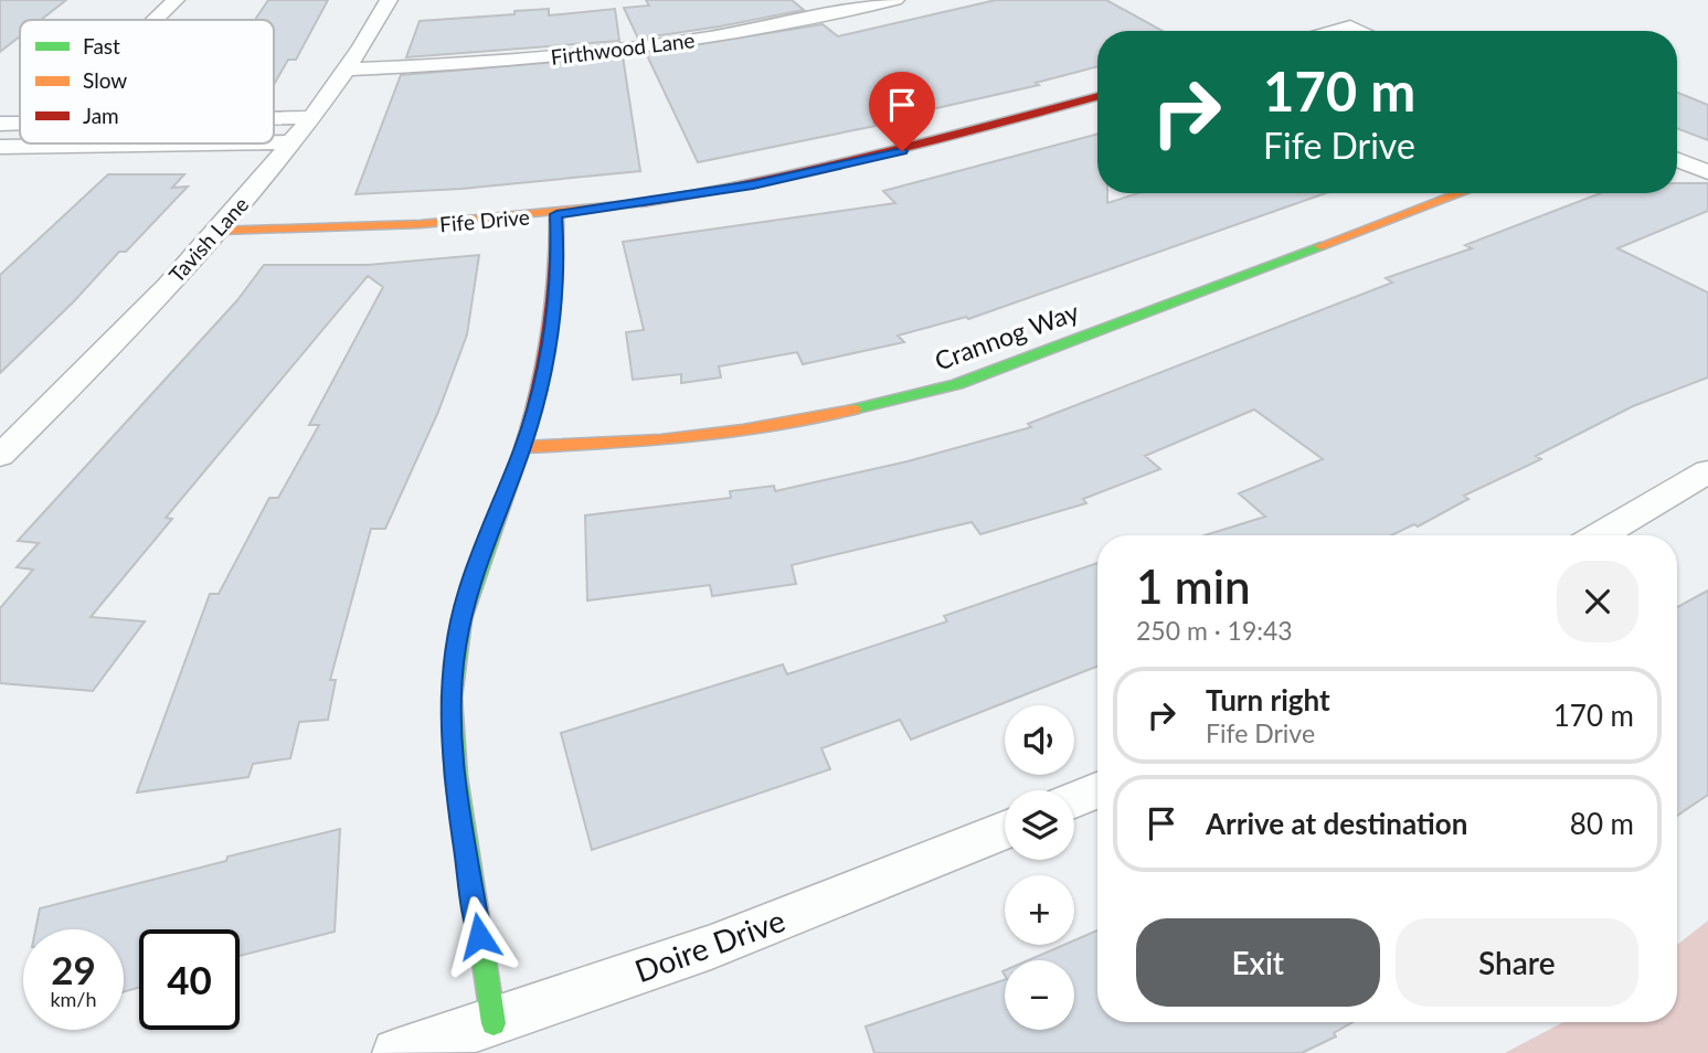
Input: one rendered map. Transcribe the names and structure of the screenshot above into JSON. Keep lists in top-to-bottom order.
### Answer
{
  "streets": {
    "street": [
      "Firthwood Lane",
      "Fife Drive",
      "Tavish Lane",
      "Crannog Way",
      "Doire Drive"
    ]
  },
  "crossings": [
    ["Firthwood Lane", "Tavish Lane"],
    ["Fife Drive", "Tavish Lane"]
  ],
  "legend": ["Fast", "Slow", "Jam"],
  "page": {
    "turn": ["170 m", "Fife Drive"],
    "heading": ["1 min", "250 m · 19:43"],
    "list": [
      {
        "name": "Turn right",
        "note": "Fife Drive",
        "value": "170 m"
      },
      {
        "name": "Arrive at destination",
        "value": "80 m"
      }
    ],
    "map_buttons": ["+", "−"],
    "buttons": ["Exit", "Share"],
    "speed": "29 km/h",
    "limit": "40"
  }
}
